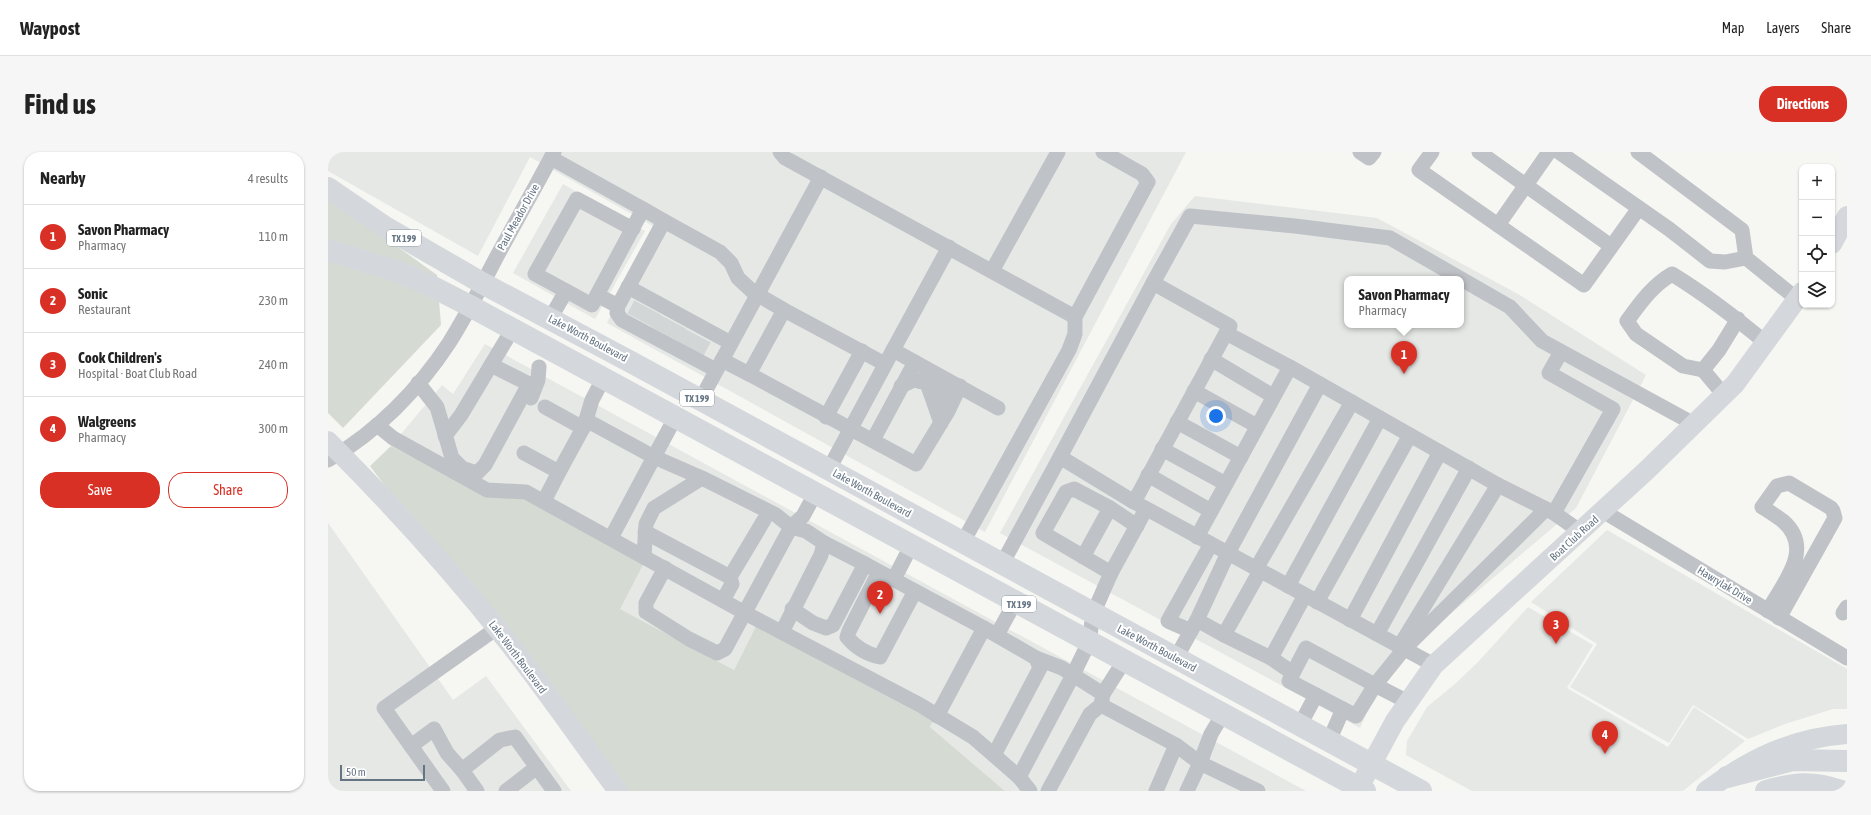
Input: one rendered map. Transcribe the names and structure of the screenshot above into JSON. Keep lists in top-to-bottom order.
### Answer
{
  "streets": {
    "highway": ["TX 199", "Lake Worth Boulevard"],
    "main road": ["Boat Club Road"],
    "street": ["Paul Meador Drive", "Hawrylak Drive"]
  },
  "crossings": [
    ["Paul Meador Drive", "TX 199"],
    ["Paul Meador Drive", "Lake Worth Boulevard"],
    ["TX 199", "Boat Club Road"],
    ["Lake Worth Boulevard", "Boat Club Road"],
    ["Boat Club Road", "Hawrylak Drive"]
  ],
  "scale_bar": "50 m",
  "page": {
    "header": "Waypost",
    "nav": ["Map", "Layers", "Share"],
    "buttons": [
      "Directions",
      ["Save", "Share"]
    ],
    "title": "Find us",
    "heading": ["Nearby", "4 results"],
    "map_buttons": ["+", "−"],
    "list": [
      {
        "mark": "1",
        "name": "Savon Pharmacy",
        "note": "Pharmacy",
        "value": "110 m"
      },
      {
        "mark": "2",
        "name": "Sonic",
        "note": "Restaurant",
        "value": "230 m"
      },
      {
        "mark": "3",
        "name": "Cook Children's",
        "note": "Hospital · Boat Club Road",
        "value": "240 m"
      },
      {
        "mark": "4",
        "name": "Walgreens",
        "note": "Pharmacy",
        "value": "300 m"
      }
    ],
    "popup": ["Savon Pharmacy", "Pharmacy"],
    "pins": [
      "1",
      "2",
      "3",
      "4"
    ],
    "scale": "50 m"
  }
}
